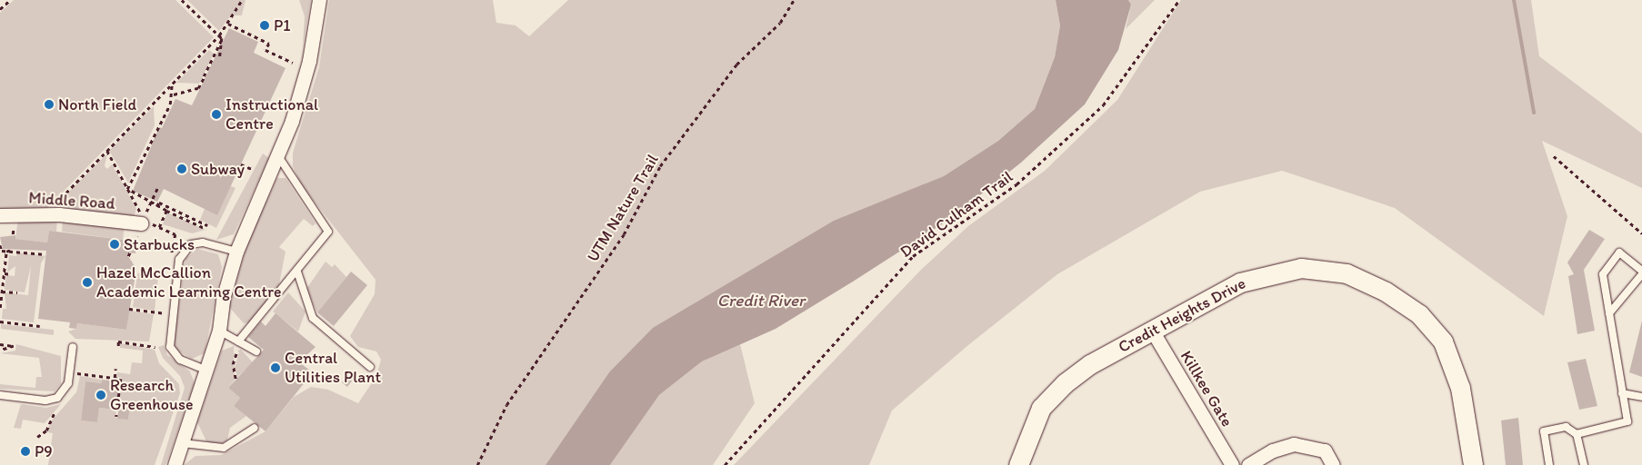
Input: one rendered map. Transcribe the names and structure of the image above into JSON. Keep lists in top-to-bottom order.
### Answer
{
  "streets": {
    "street": ["Middle Road", "Credit Heights Drive", "Killkee Gate"],
    "path": ["UTM Nature Trail", "David Culham Trail"]
  },
  "crossings": [
    ["Credit Heights Drive", "Killkee Gate"]
  ],
  "water": ["Credit River"],
  "places": [
    "P1",
    "North Field",
    "Instructional Centre",
    "Subway",
    "Starbucks",
    "Hazel McCallion Academic Learning Centre",
    "Central Utilities Plant",
    "Research Greenhouse",
    "P9"
  ]
}
